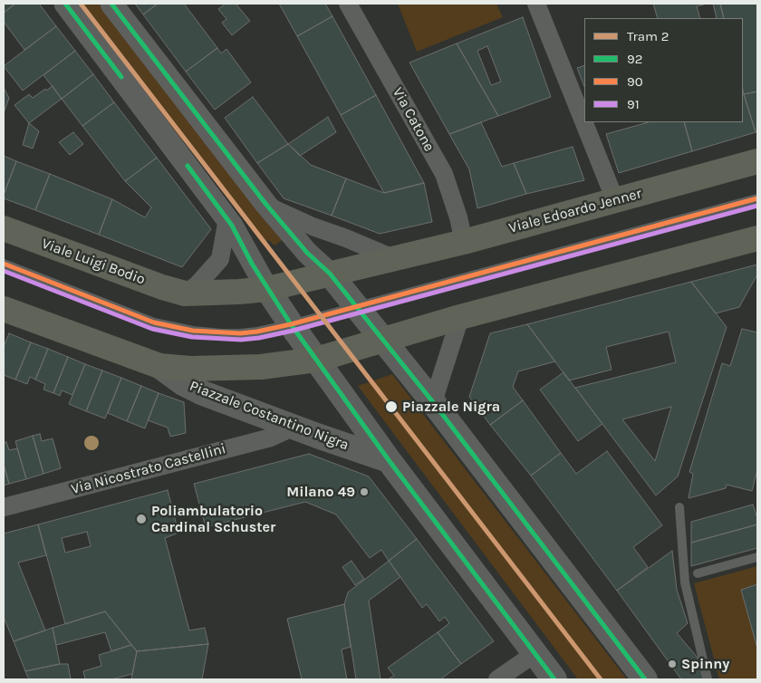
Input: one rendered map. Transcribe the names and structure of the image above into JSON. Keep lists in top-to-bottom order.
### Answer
{
  "streets": {
    "main road": ["Viale Edoardo Jenner", "Viale Luigi Bodio", "Piazzale Costantino Nigra"],
    "street": ["Via Catone", "Via Nicostrato Castellini"]
  },
  "crossings": [
    ["Via Catone", "Viale Edoardo Jenner"],
    ["Piazzale Costantino Nigra", "Via Nicostrato Castellini"]
  ],
  "places": [
    "Piazzale Nigra",
    "Milano 49",
    "Poliambulatorio Cardinal Schuster",
    "Spinny"
  ],
  "lines": [
    "tram line 2",
    "transit line 92",
    "transit line 90",
    "transit line 91"
  ],
  "legend": [
    "Tram 2",
    "92",
    "90",
    "91"
  ]
}
